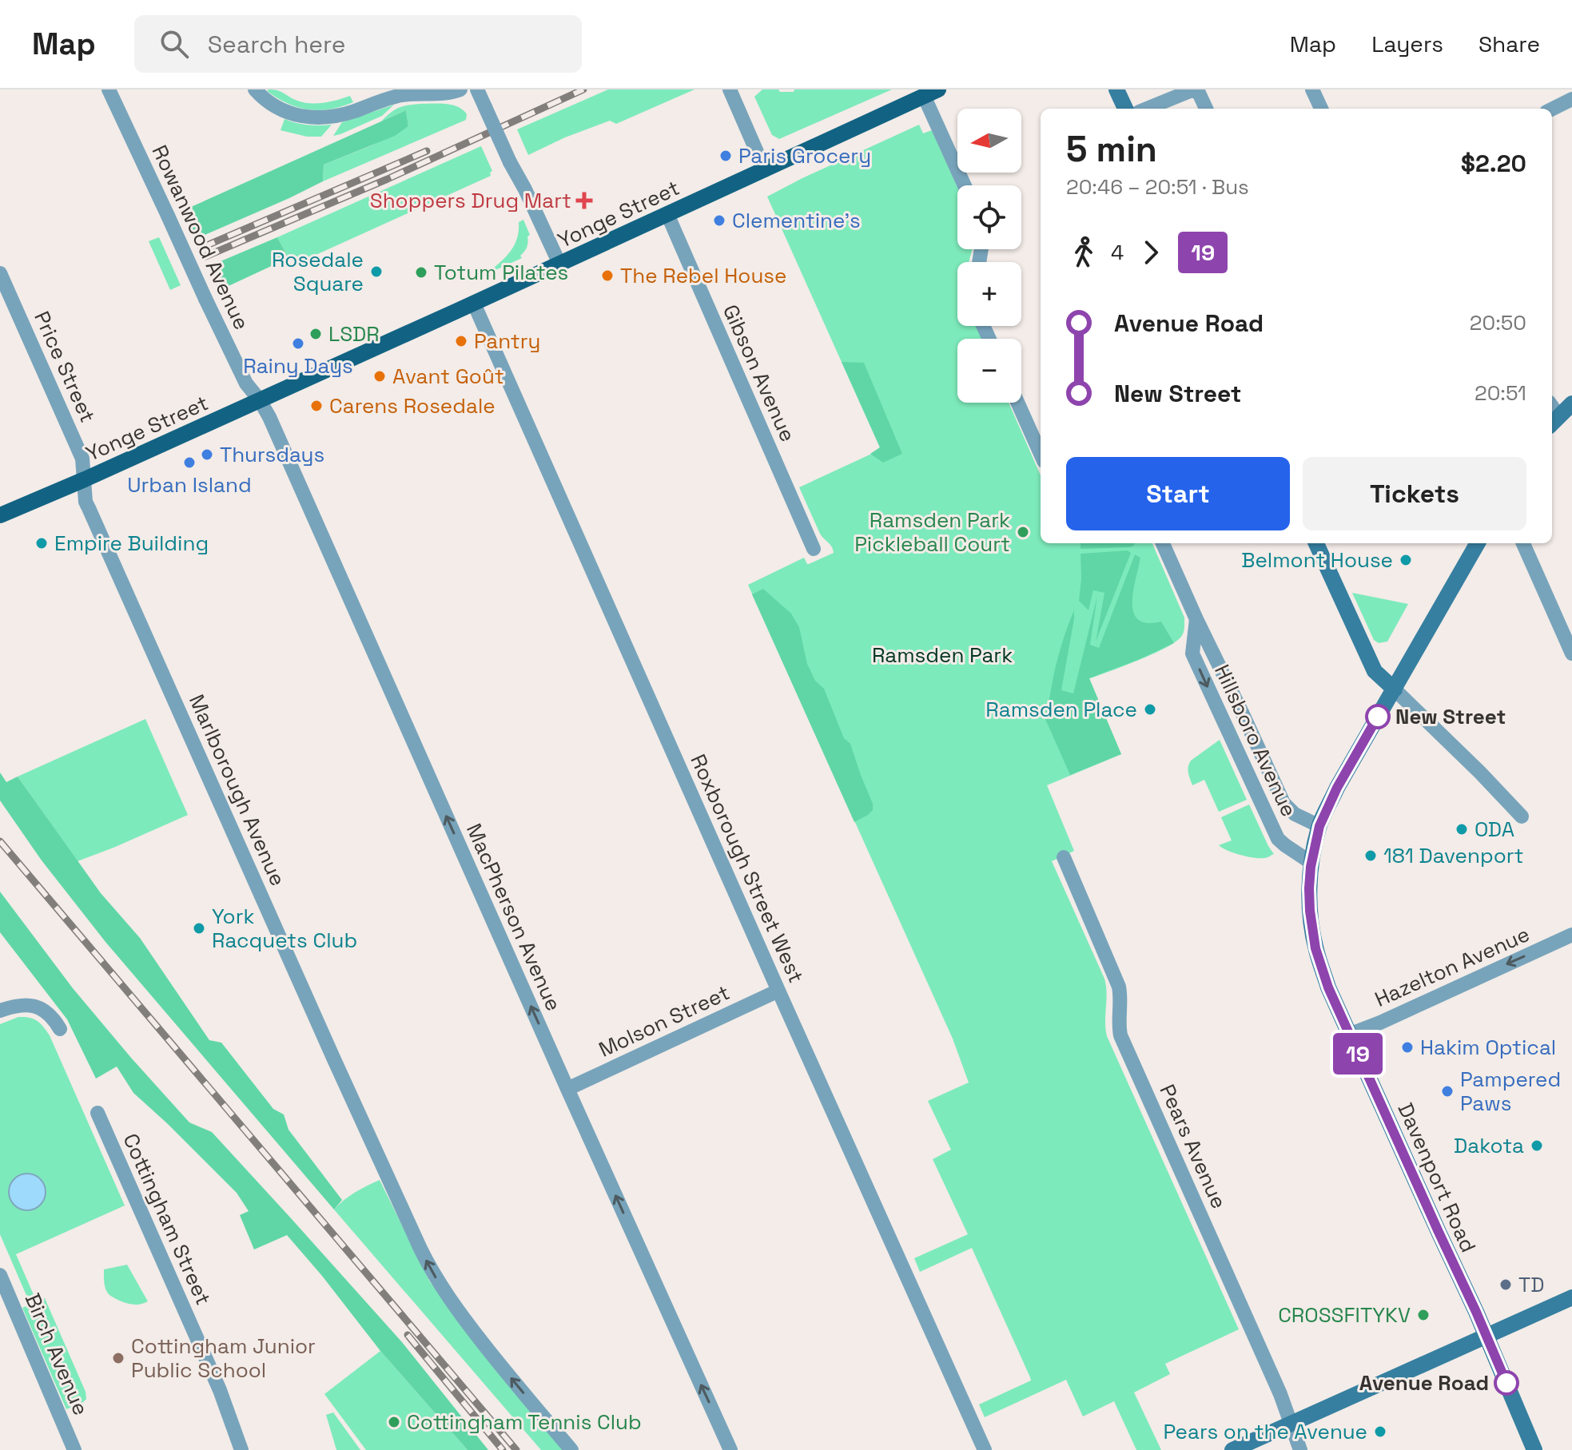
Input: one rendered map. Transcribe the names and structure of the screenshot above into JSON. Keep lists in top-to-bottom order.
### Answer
{
  "streets": {
    "main road": ["Yonge Street", "Davenport Road"],
    "street": [
      "Rowanwood Avenue",
      "Price Street",
      "Gibson Avenue",
      "Hillsboro Avenue",
      "Marlborough Avenue",
      "Roxborough Street West",
      "MacPherson Avenue",
      "Hazelton Avenue",
      "Molson Street",
      "Pears Avenue",
      "Cottingham Street",
      "Birch Avenue"
    ]
  },
  "crossings": [
    ["Yonge Street", "Rowanwood Avenue"],
    ["Yonge Street", "Price Street"],
    ["Yonge Street", "Gibson Avenue"],
    ["Yonge Street", "Marlborough Avenue"],
    ["Yonge Street", "Roxborough Street West"],
    ["Yonge Street", "MacPherson Avenue"],
    ["Rowanwood Avenue", "MacPherson Avenue"],
    ["Price Street", "Marlborough Avenue"],
    ["Hillsboro Avenue", "Davenport Road"],
    ["Roxborough Street West", "Molson Street"],
    ["MacPherson Avenue", "Molson Street"],
    ["Hazelton Avenue", "Davenport Road"]
  ],
  "one_way": ["Marlborough Avenue", "MacPherson Avenue", "Hazelton Avenue"],
  "parks": ["Ramsden Park"],
  "places": {
    "other": [
      "Paris Grocery",
      "Clementine's",
      "Rosedale Square",
      "Totum Pilates",
      "The Rebel House",
      "LSDR",
      "Pantry",
      "Rainy Days",
      "Avant Goût",
      "Carens Rosedale",
      "Thursdays",
      "Urban Island",
      "Ramsden Park Pickleball Court",
      "Empire Building",
      "Belmont House",
      "Ramsden Place",
      "New Street",
      "ODA",
      "181 Davenport",
      "York Racquets Club",
      "Hakim Optical",
      "Pampered Paws",
      "Dakota",
      "TD",
      "CROSSFITYKV",
      "Cottingham Junior Public School",
      "Avenue Road",
      "Cottingham Tennis Club",
      "Pears on the Avenue"
    ],
    "health": ["Shoppers Drug Mart"]
  },
  "lines": ["bus line 19"],
  "north": "left",
  "page": {
    "header": "Map",
    "search": "Search here",
    "nav": ["Map", "Layers", "Share"],
    "on_map": "19",
    "map_buttons": ["+", "−"],
    "heading": ["5 min", "20:46 – 20:51 · Bus", "$2.20"],
    "legs": ["4", "19"],
    "list": [
      {
        "name": "Avenue Road",
        "value": "20:50"
      },
      {
        "name": "New Street",
        "value": "20:51"
      }
    ],
    "buttons": ["Start", "Tickets"]
  }
}
